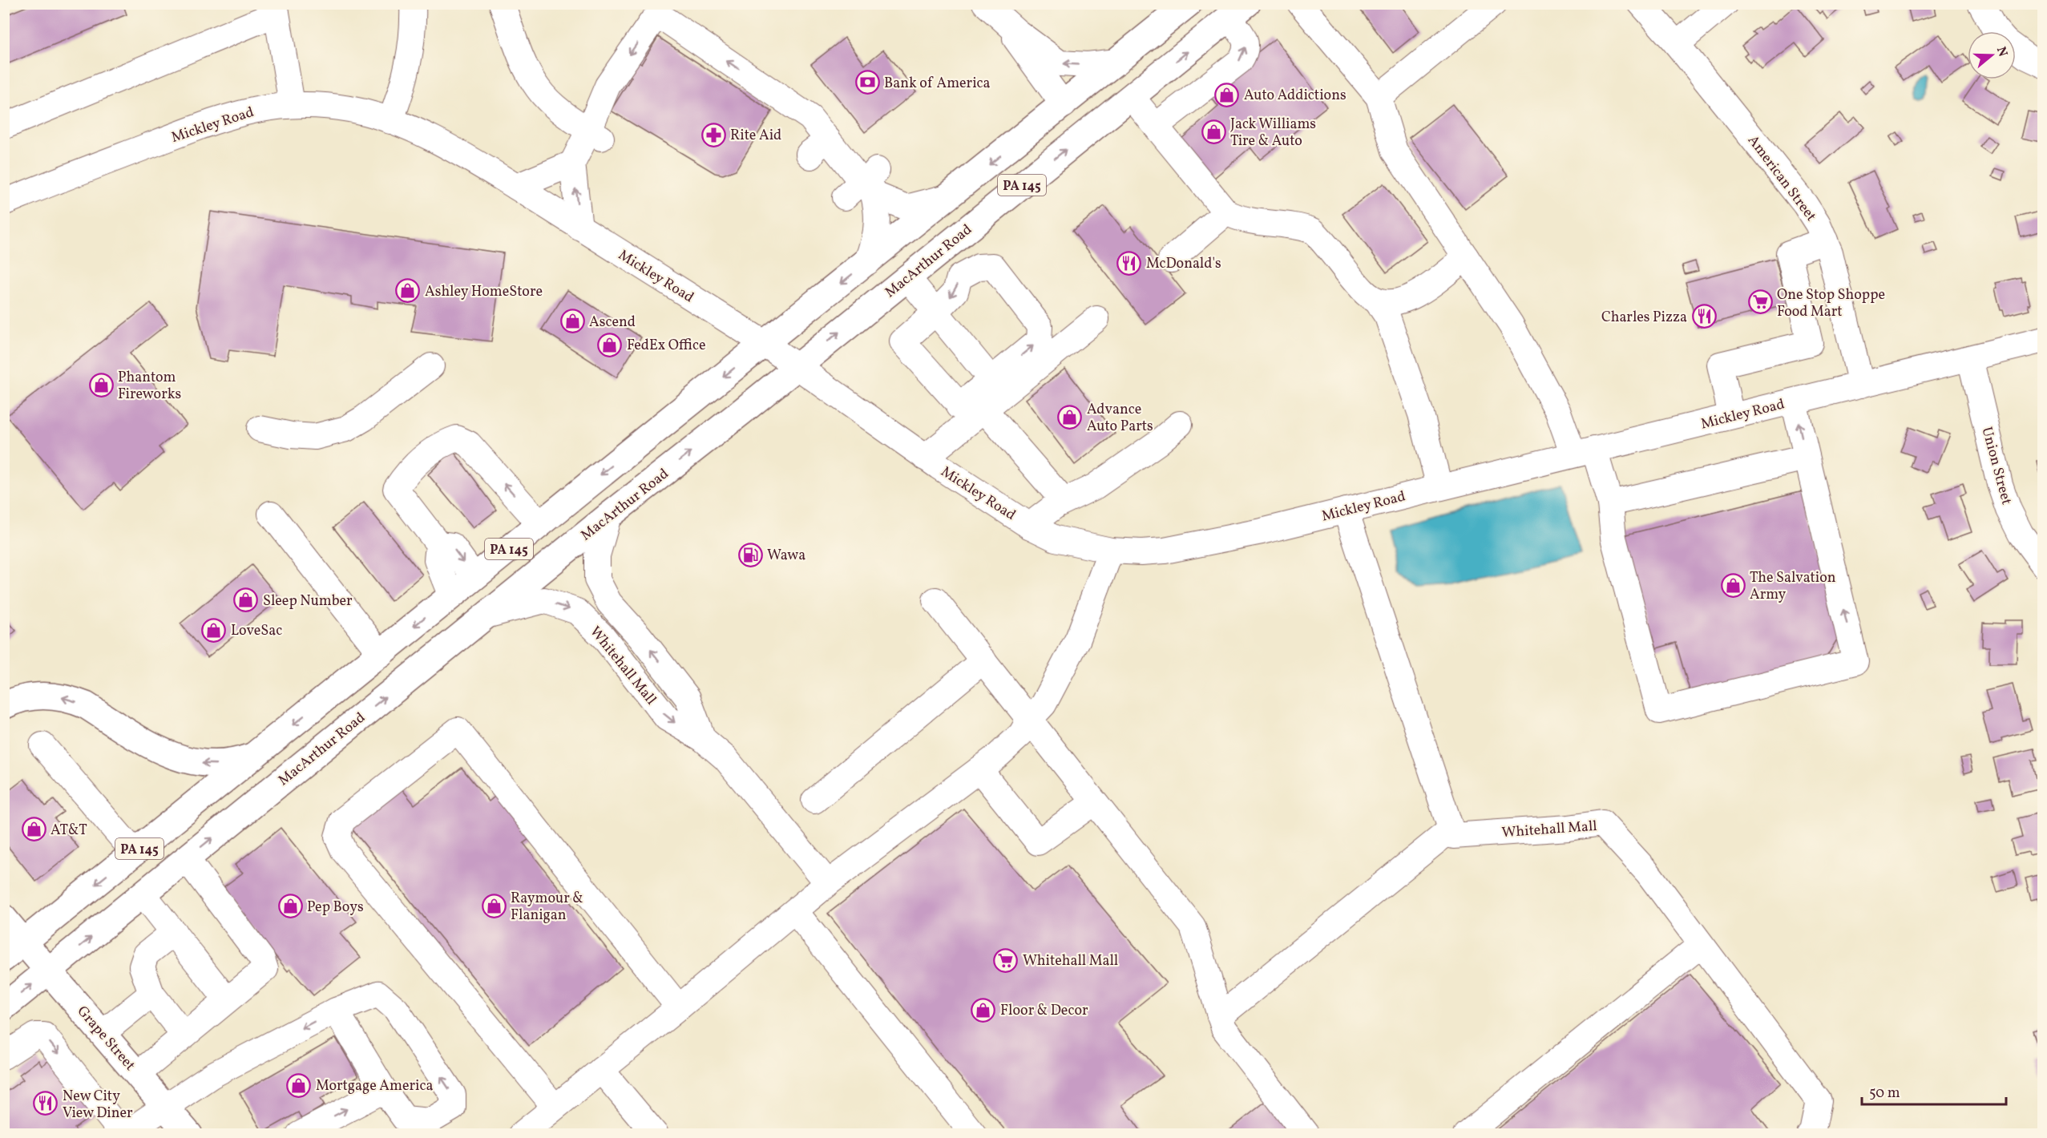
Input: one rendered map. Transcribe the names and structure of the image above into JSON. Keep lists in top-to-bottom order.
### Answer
{
  "streets": {
    "main road": ["PA 145", "MacArthur Road", "Grape Street"],
    "street": [
      "Mickley Road",
      "American Street",
      "Union Street",
      "Whitehall Mall"
    ]
  },
  "crossings": [
    ["Mickley Road", "American Street"],
    ["Mickley Road", "PA 145"],
    ["Mickley Road", "MacArthur Road"],
    ["Mickley Road", "Union Street"],
    ["PA 145", "Grape Street"],
    ["MacArthur Road", "Whitehall Mall"],
    ["MacArthur Road", "Grape Street"]
  ],
  "places": {
    "bank": ["Bank of America"],
    "shop": [
      "Auto Addictions",
      "Jack Williams Tire & Auto",
      "Ashley HomeStore",
      "Ascend",
      "FedEx Office",
      "Phantom Fireworks",
      "Advance Auto Parts",
      "The Salvation Army",
      "Sleep Number",
      "LoveSac",
      "AT&T",
      "Raymour & Flanigan",
      "Pep Boys",
      "Floor & Decor",
      "Mortgage America"
    ],
    "pharmacy": ["Rite Aid"],
    "restaurant": ["McDonald's", "Charles Pizza", "New City View Diner"],
    "supermarket": ["One Stop Shoppe Food Mart", "Whitehall Mall"],
    "fuel station": ["Wawa"]
  },
  "scale_bar": "50 m",
  "north": "right"
}
